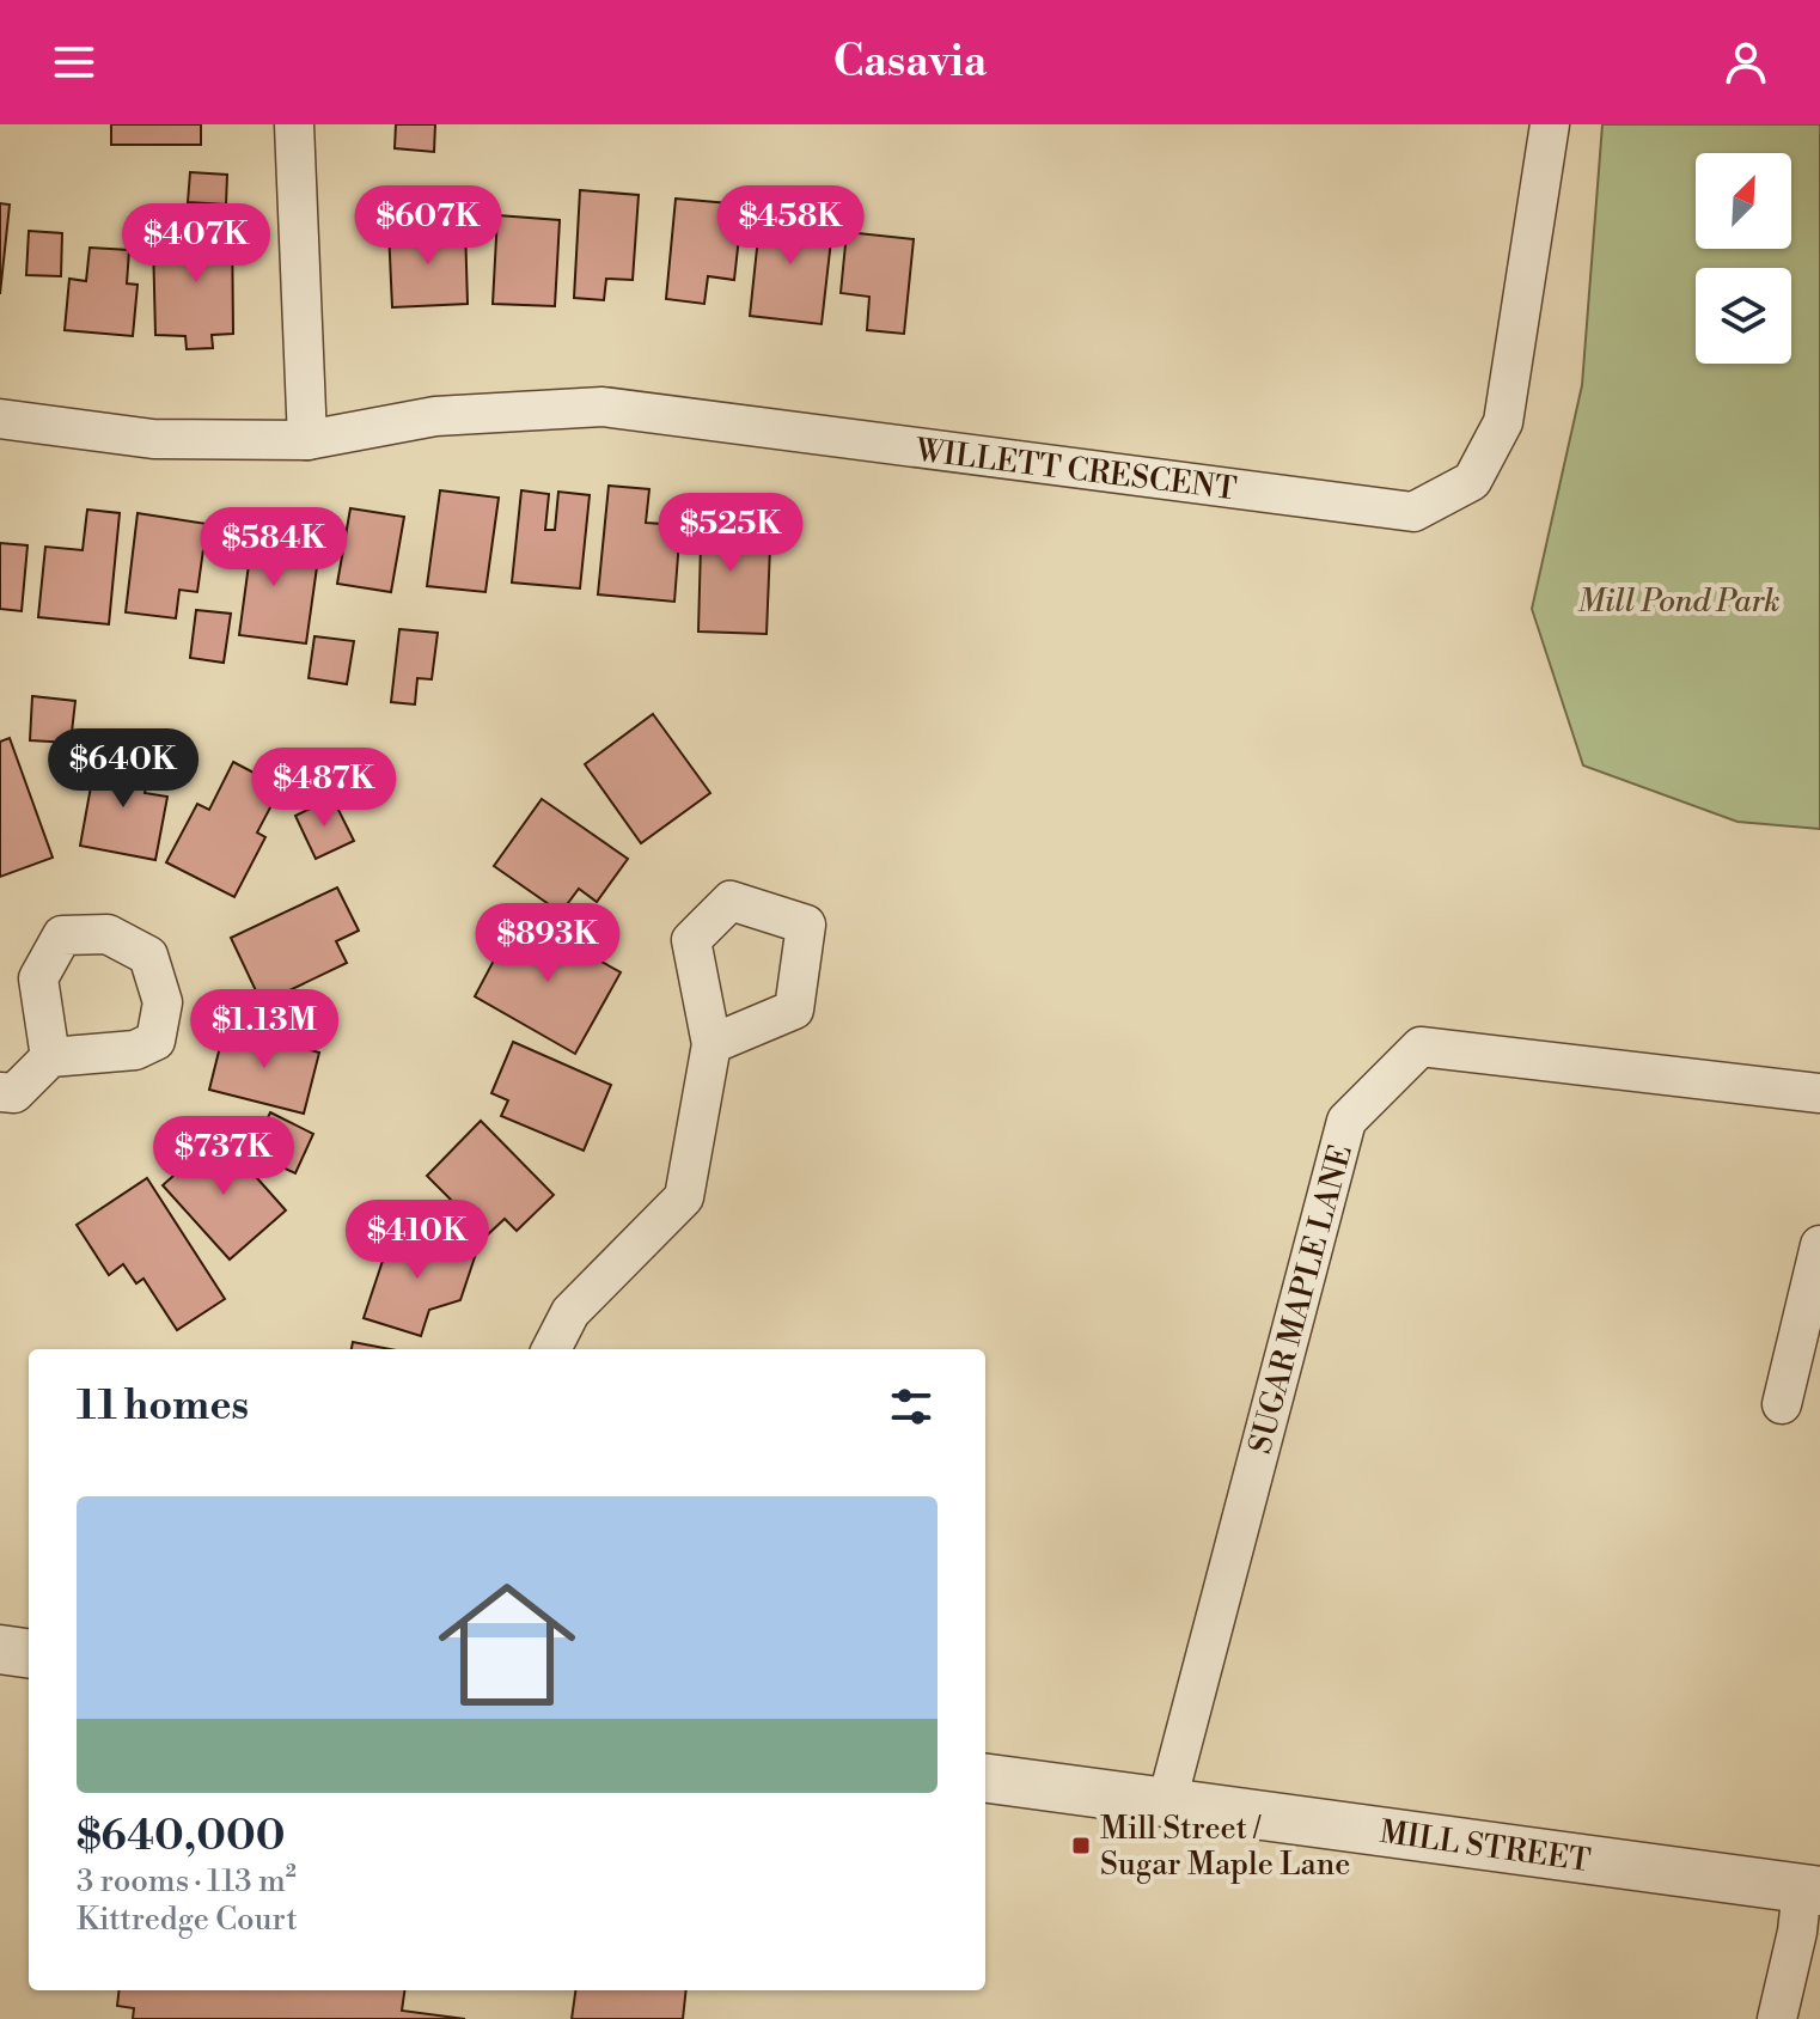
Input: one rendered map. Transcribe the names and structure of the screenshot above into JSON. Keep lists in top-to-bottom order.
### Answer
{
  "streets": {
    "street": ["WILLETT CRESCENT", "SUGAR MAPLE LANE", "MILL STREET"]
  },
  "crossings": [
    ["SUGAR MAPLE LANE", "MILL STREET"]
  ],
  "parks": ["Mill Pond Park"],
  "places": {
    "transit": ["Mill Street / Sugar Maple Lane"]
  },
  "north": "top right",
  "page": {
    "header": "Casavia",
    "price": [
      "$607K",
      "$458K",
      "$407K",
      "$525K",
      "$584K",
      "$640K",
      "$487K",
      "$893K",
      "$1.13M",
      "$737K",
      "$410K"
    ],
    "heading": "11 homes",
    "list": [
      {
        "name": "$640,000",
        "note": "3 rooms · 113 m² · Kittredge Court"
      }
    ]
  }
}
